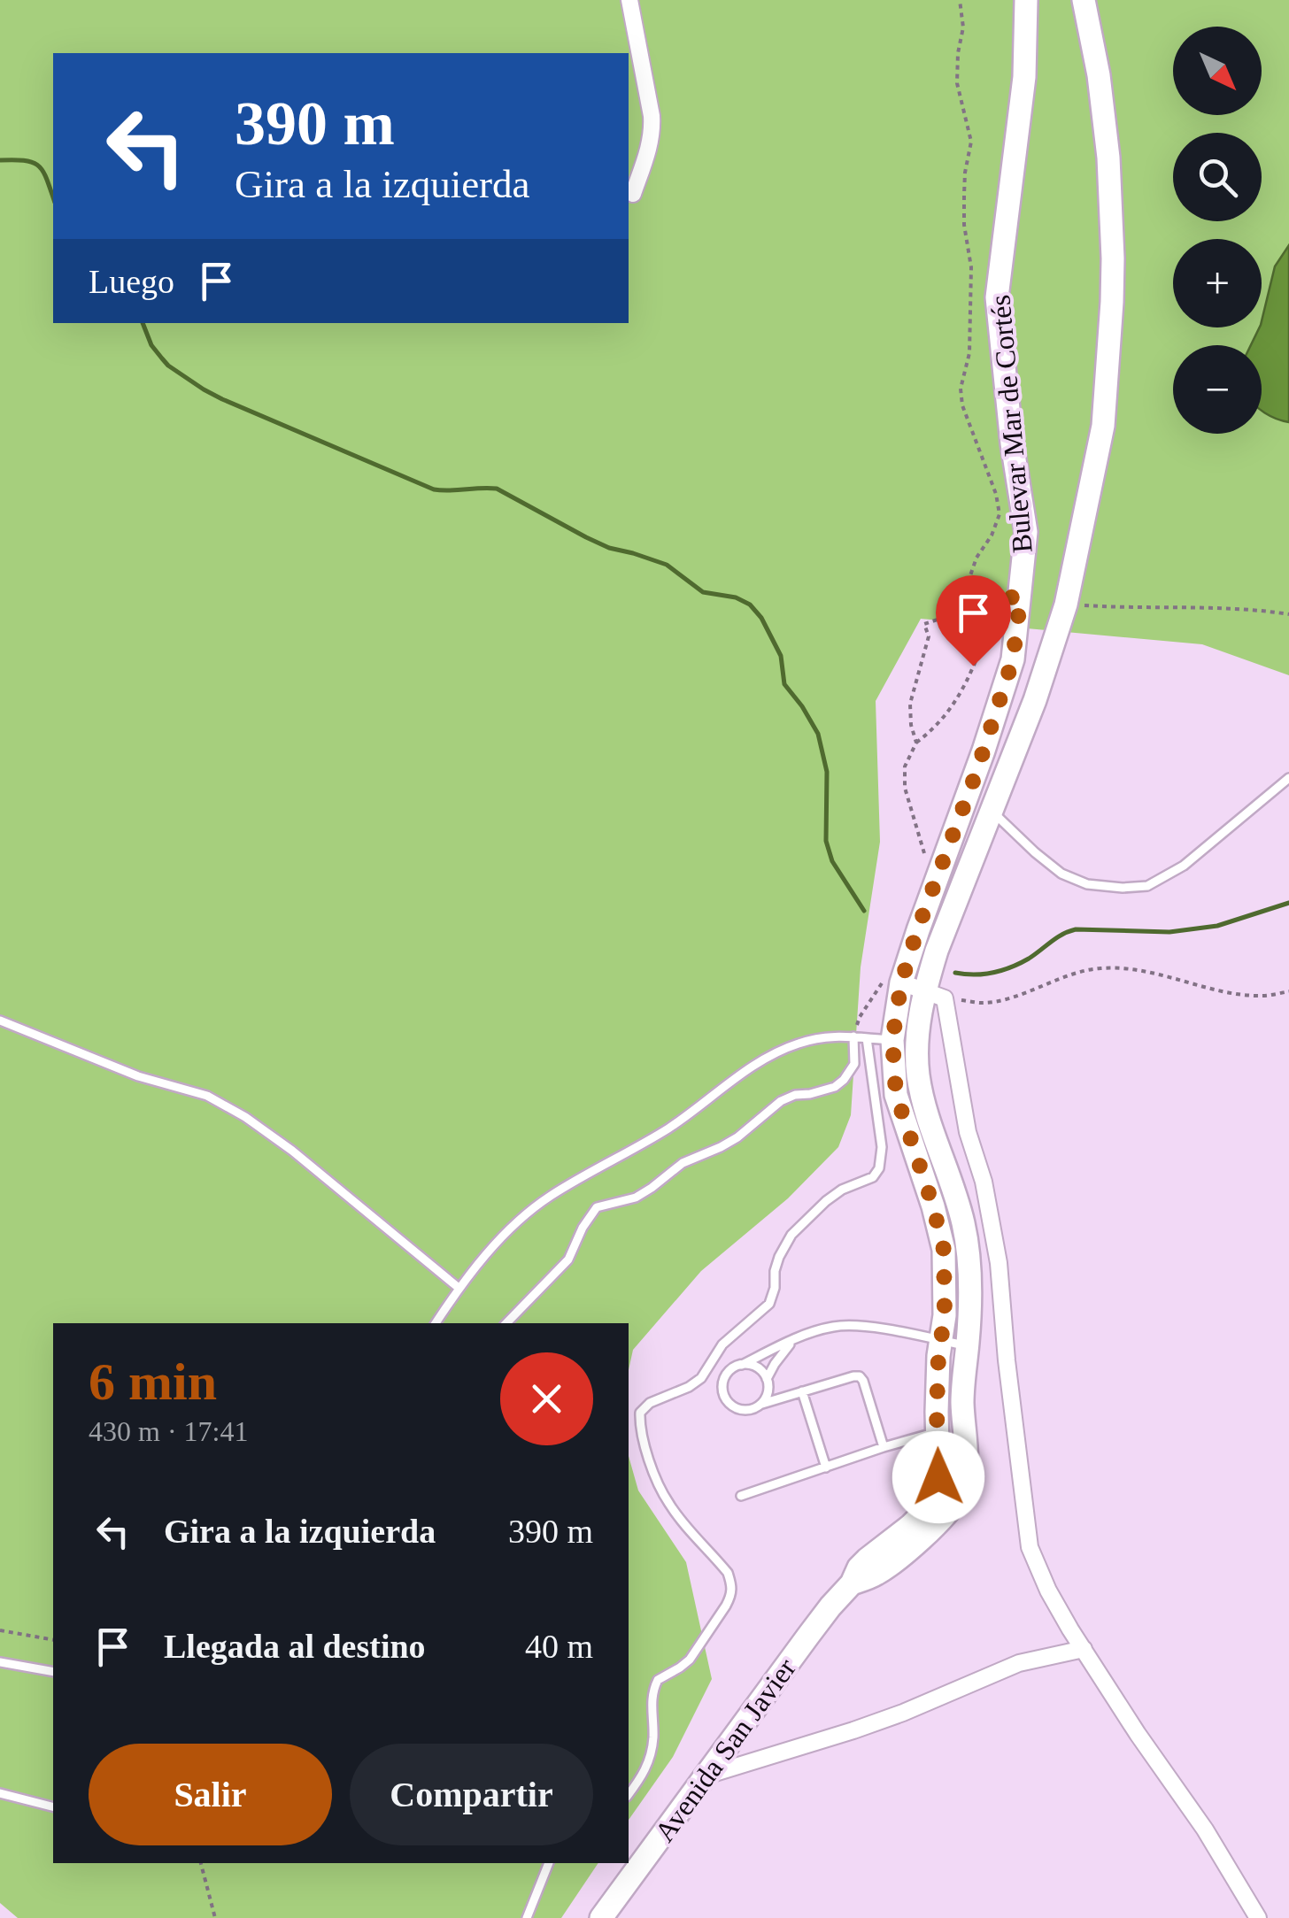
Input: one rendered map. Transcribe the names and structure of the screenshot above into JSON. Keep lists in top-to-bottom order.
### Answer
{
  "streets": {
    "street": ["Bulevar Mar de Cortés", "Avenida San Javier"]
  },
  "crossings": [
    ["Bulevar Mar de Cortés", "Avenida San Javier"]
  ],
  "north": "bottom right",
  "page": {
    "map_buttons": ["+", "−"],
    "turn": ["390 m", "Gira a la izquierda"],
    "then": "Luego",
    "heading": ["6 min", "430 m · 17:41"],
    "list": [
      {
        "name": "Gira a la izquierda",
        "value": "390 m"
      },
      {
        "name": "Llegada al destino",
        "value": "40 m"
      }
    ],
    "buttons": ["Salir", "Compartir"]
  }
}
